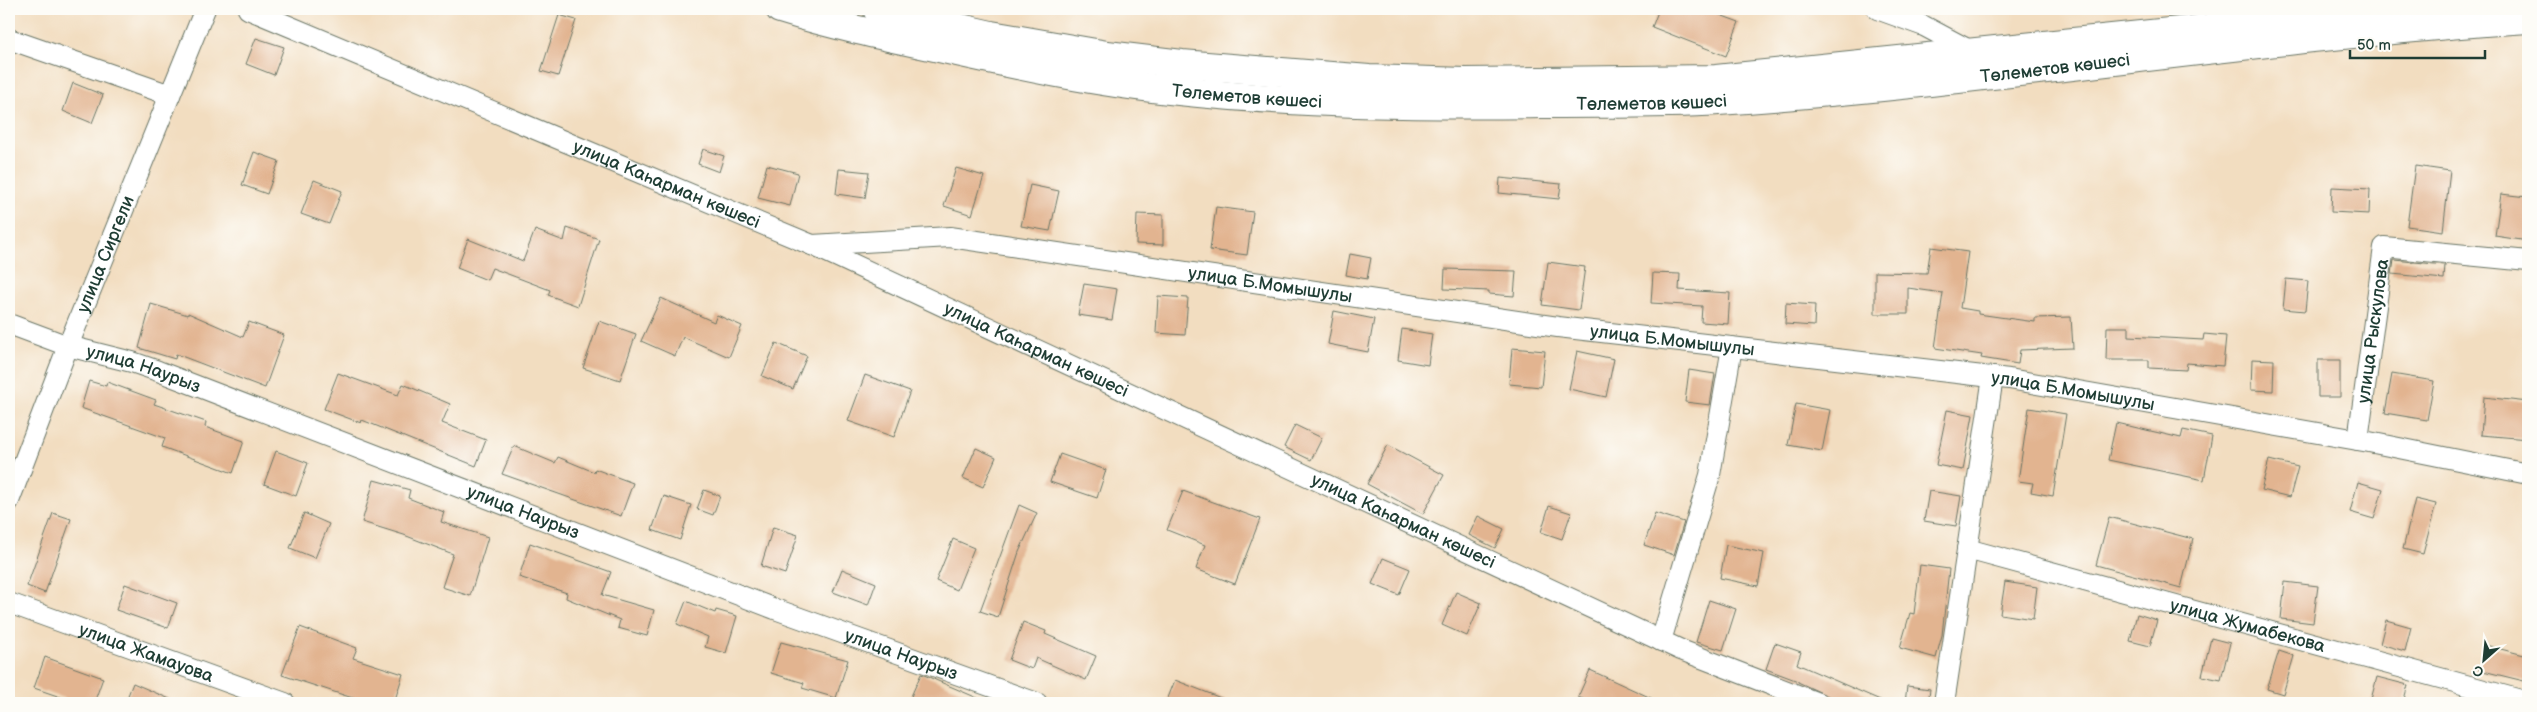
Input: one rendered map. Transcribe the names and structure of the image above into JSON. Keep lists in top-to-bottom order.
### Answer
{
  "streets": {
    "main road": ["Төлеметов көшесі"],
    "street": [
      "улица Каһарман көшесі",
      "улица Сиргели",
      "улица Б.Момышулы",
      "улица Рыскулова",
      "улица Наурыз",
      "улица Жумабекова",
      "улица Жамауова"
    ]
  },
  "crossings": [
    ["улица Каһарман көшесі", "улица Б.Момышулы"],
    ["улица Сиргели", "улица Наурыз"],
    ["улица Б.Момышулы", "улица Рыскулова"]
  ],
  "scale_bar": "50 m",
  "north": "bottom left"
}
